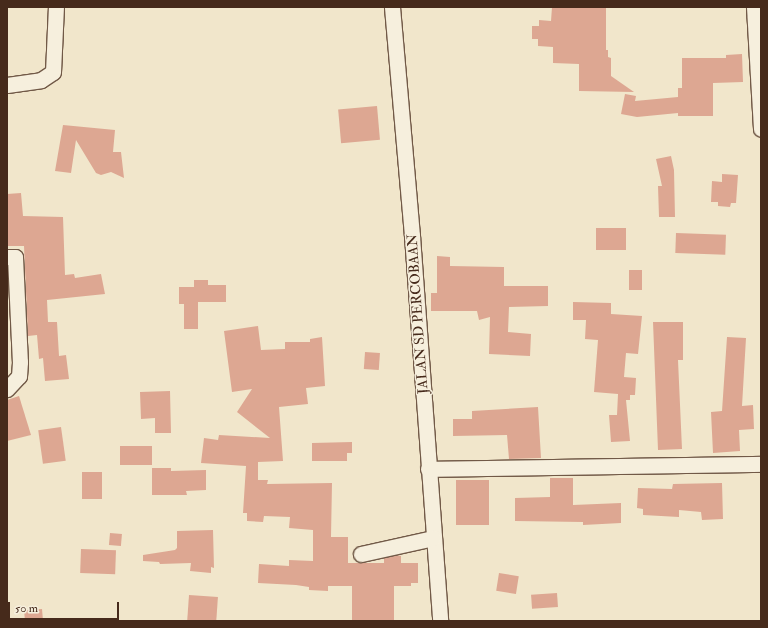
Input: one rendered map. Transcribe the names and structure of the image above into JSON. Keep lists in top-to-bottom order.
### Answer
{
  "streets": {
    "street": ["JALAN SD PERCOBAAN"]
  },
  "scale_bar": "50 m"
}
